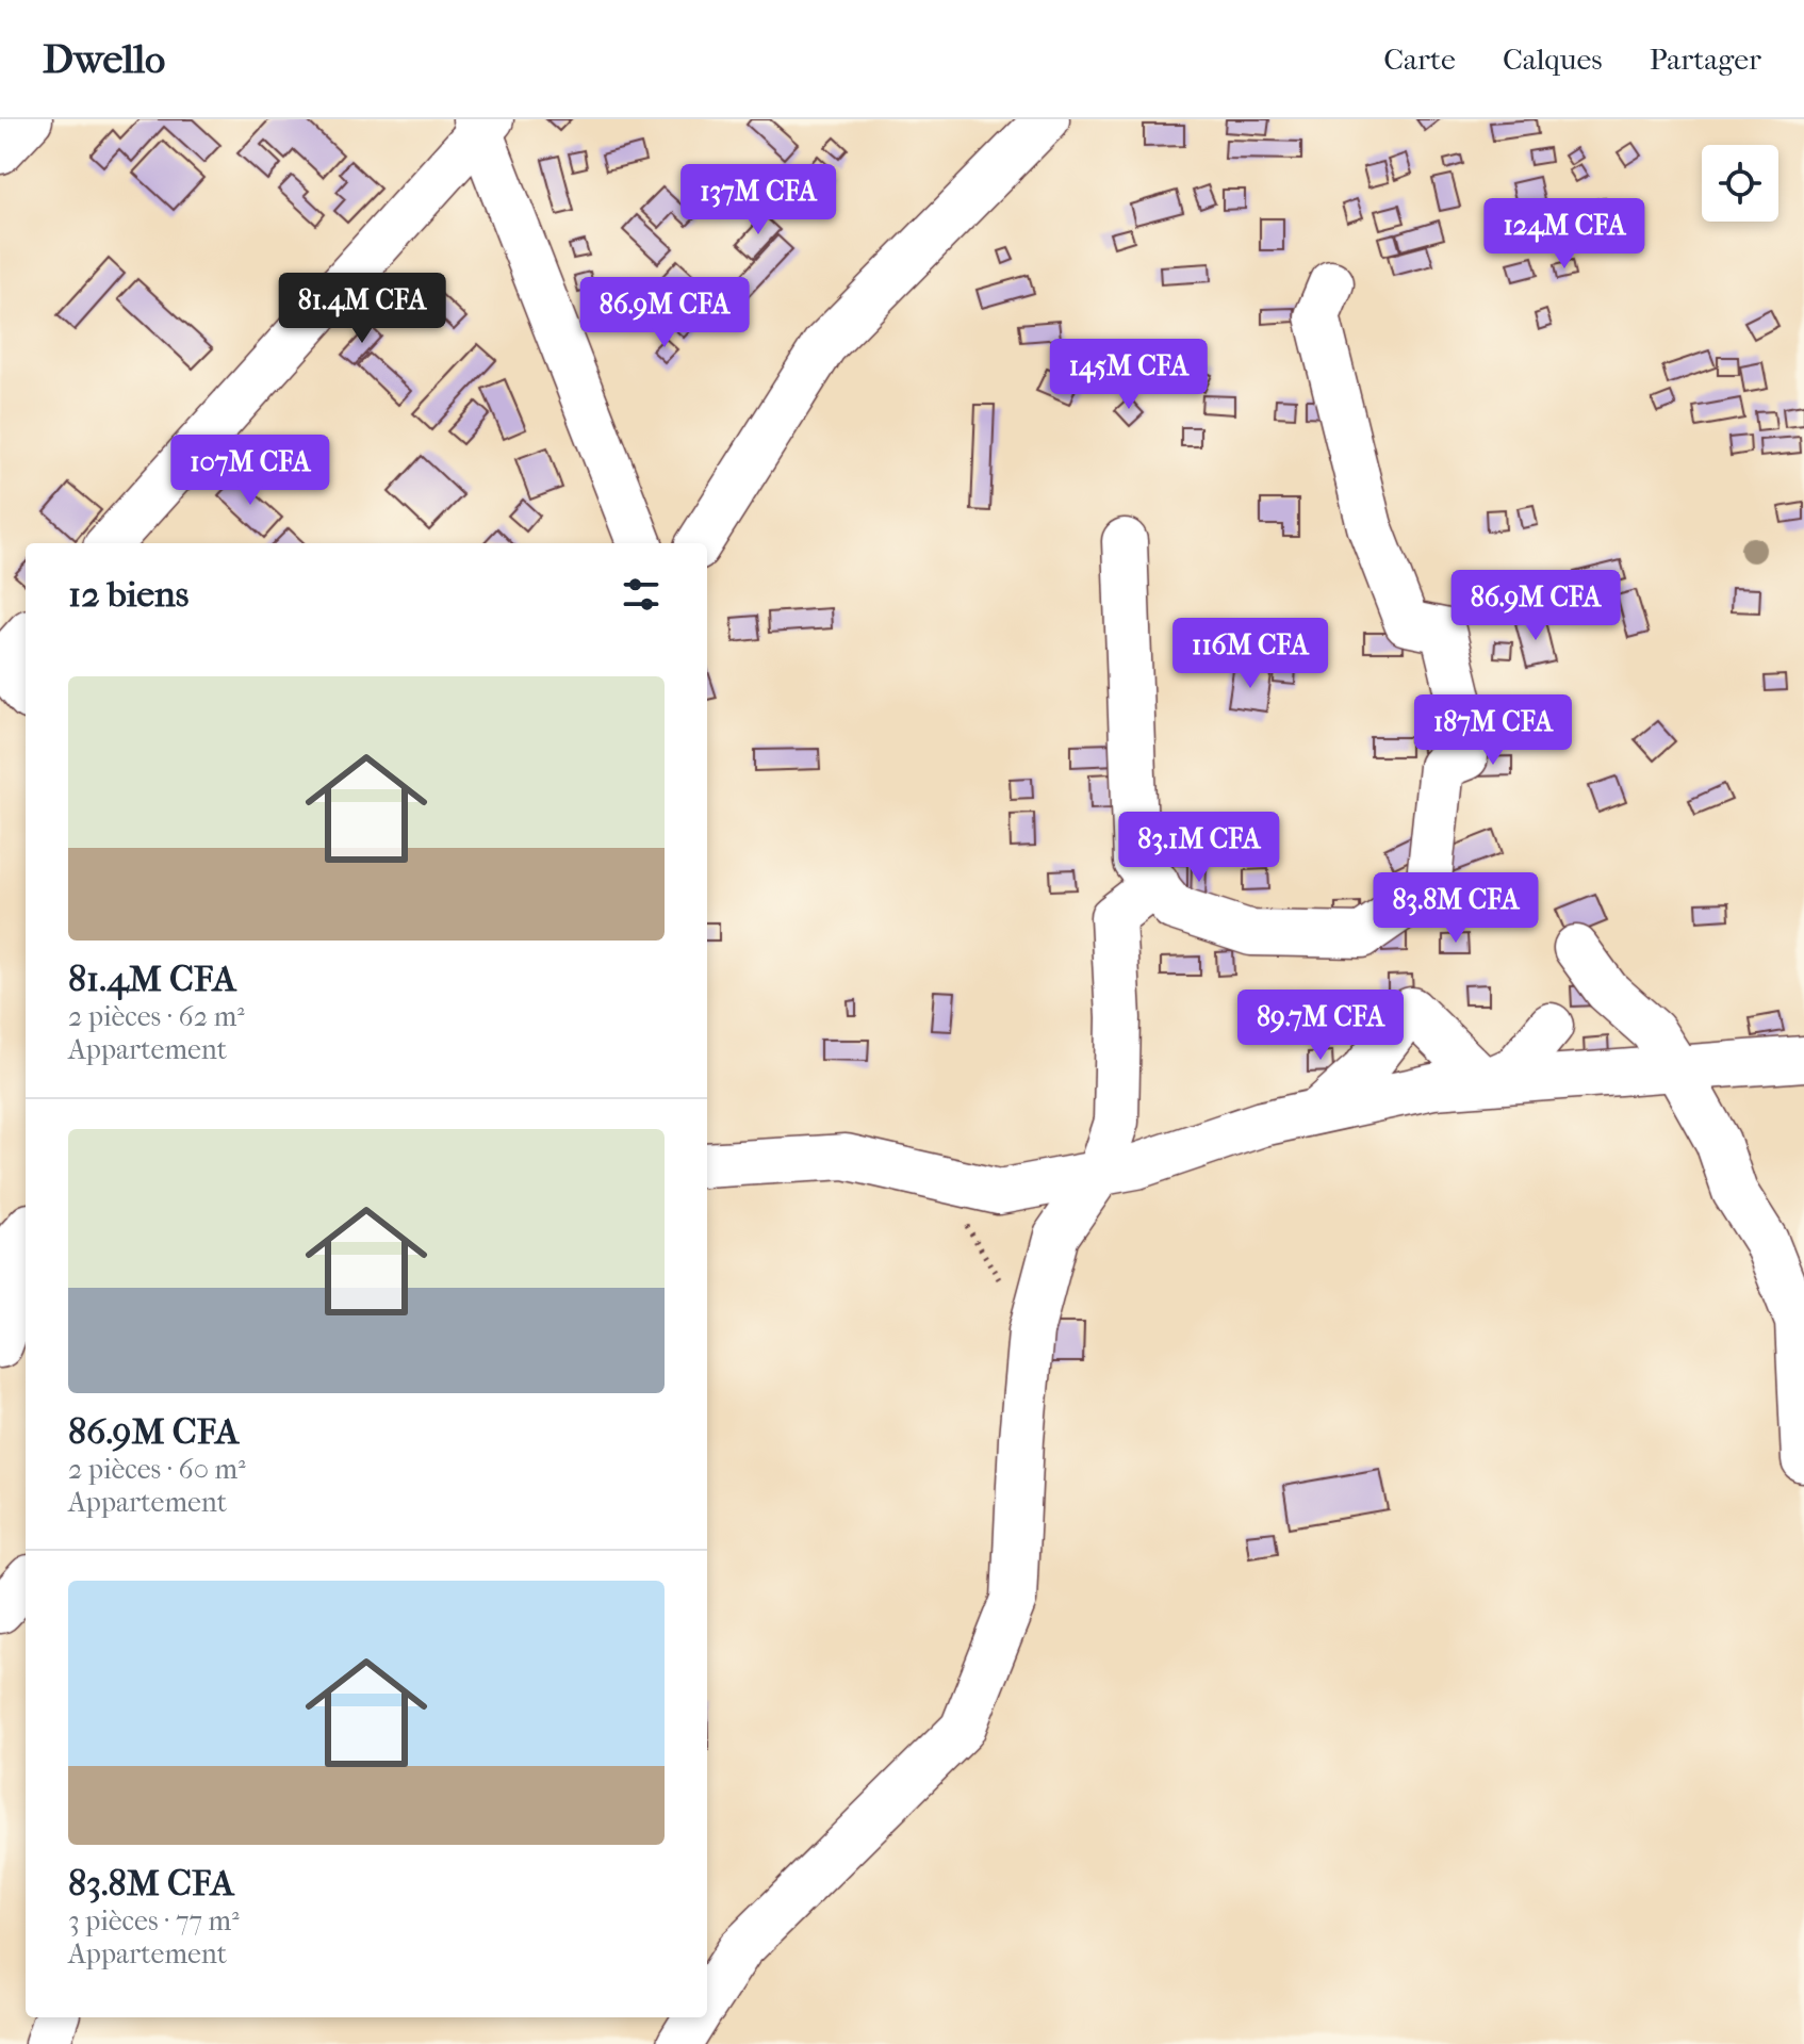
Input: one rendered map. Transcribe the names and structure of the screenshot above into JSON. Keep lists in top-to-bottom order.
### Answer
{
  "page": {
    "header": "Dwello",
    "nav": ["Carte", "Calques", "Partager"],
    "price": [
      "137M CFA",
      "124M CFA",
      "81.4M CFA",
      "86.9M CFA",
      "145M CFA",
      "107M CFA",
      "86.9M CFA",
      "116M CFA",
      "187M CFA",
      "83.1M CFA",
      "83.8M CFA",
      "89.7M CFA"
    ],
    "heading": "12 biens",
    "list": [
      {
        "name": "81.4M CFA",
        "note": "2 pièces · 62 m² · Appartement"
      },
      {
        "name": "86.9M CFA",
        "note": "2 pièces · 60 m² · Appartement"
      },
      {
        "name": "83.8M CFA",
        "note": "3 pièces · 77 m² · Appartement"
      }
    ]
  }
}
